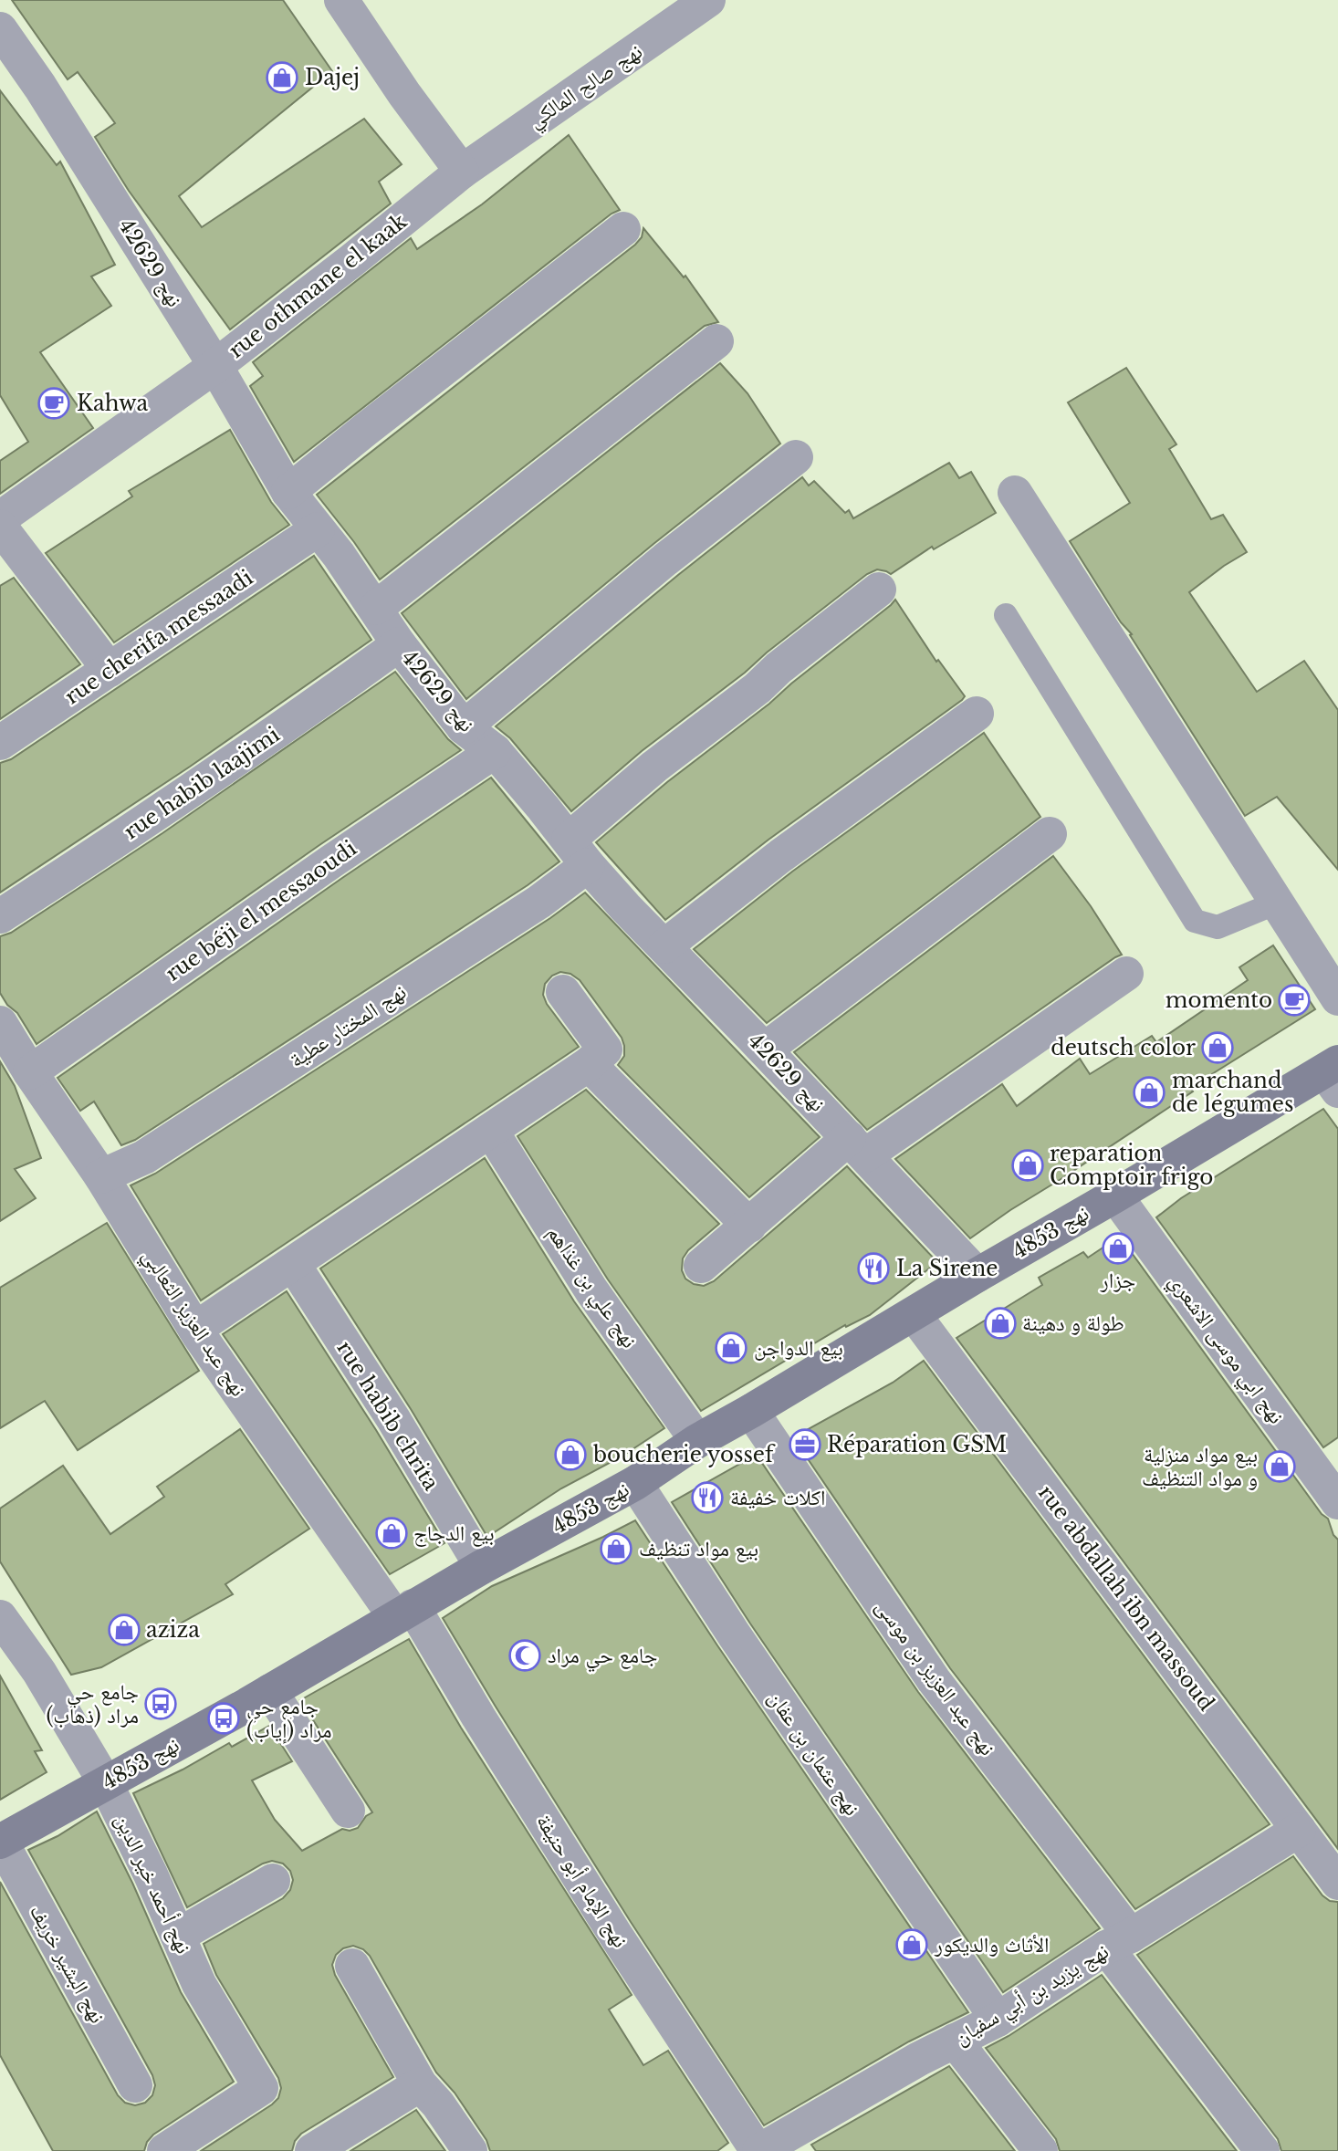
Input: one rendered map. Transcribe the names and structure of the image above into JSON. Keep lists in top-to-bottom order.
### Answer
{
  "streets": {
    "street": [
      "نهج صالح المالكي",
      "نهج 42629",
      "rue othmane el kaak",
      "rue cherifa messaadi",
      "rue habib laajimi",
      "rue béji el messaoudi",
      "نهج المختار عطية",
      "نهج 4853",
      "نهج علي بن غذاهم",
      "نهج عبد العزيز الثعالبي",
      "نهج ابي موسى الاشعري",
      "rue habib chrita",
      "rue abdallah ibn massoud",
      "نهج عبد العزيز بن موسى",
      "نهج عثمان بن عفان",
      "نهج الإمام أبو حنيفة",
      "نهج أحمد خير الدين",
      "نهج البشير خريف",
      "نهج يزيد بن أبي سفيان"
    ]
  },
  "crossings": [
    ["نهج صالح المالكي", "rue othmane el kaak"],
    ["نهج 42629", "rue othmane el kaak"],
    ["نهج 42629", "rue cherifa messaadi"],
    ["نهج 42629", "rue habib laajimi"],
    ["نهج 42629", "rue béji el messaoudi"],
    ["نهج 42629", "نهج المختار عطية"],
    ["نهج 42629", "نهج 4853"],
    ["rue béji el messaoudi", "نهج عبد العزيز الثعالبي"],
    ["نهج المختار عطية", "نهج عبد العزيز الثعالبي"],
    ["نهج 4853", "نهج علي بن غذاهم"],
    ["نهج 4853", "نهج عبد العزيز الثعالبي"],
    ["نهج 4853", "نهج ابي موسى الاشعري"],
    ["نهج 4853", "rue habib chrita"],
    ["نهج 4853", "rue abdallah ibn massoud"],
    ["نهج 4853", "نهج عبد العزيز بن موسى"],
    ["نهج 4853", "نهج عثمان بن عفان"],
    ["نهج 4853", "نهج الإمام أبو حنيفة"],
    ["نهج 4853", "نهج أحمد خير الدين"],
    ["نهج 4853", "نهج البشير خريف"],
    ["نهج عبد العزيز الثعالبي", "نهج الإمام أبو حنيفة"],
    ["rue abdallah ibn massoud", "نهج يزيد بن أبي سفيان"],
    ["نهج عبد العزيز بن موسى", "نهج يزيد بن أبي سفيان"],
    ["نهج عثمان بن عفان", "نهج يزيد بن أبي سفيان"],
    ["نهج الإمام أبو حنيفة", "نهج يزيد بن أبي سفيان"]
  ],
  "places": {
    "shop": [
      "Dajej",
      "deutsch color",
      "marchand de légumes",
      "reparation Comptoir frigo",
      "جزار",
      "طولة و دهينة",
      "بيع الدواجن",
      "boucherie yossef",
      "بيع مواد منزلية و مواد التنظيف",
      "بيع الدجاج",
      "بيع مواد تنظيف",
      "aziza",
      "الأثاث والديكور"
    ],
    "cafe": ["Kahwa", "momento"],
    "restaurant": ["La Sirene", "اكلات خفيفة"],
    "office": ["Réparation GSM"],
    "mosque": ["جامع حي مراد"],
    "bus stop": ["جامع حي مراد (ذهاب)", "جامع حي مراد (إياب)"]
  }
}
